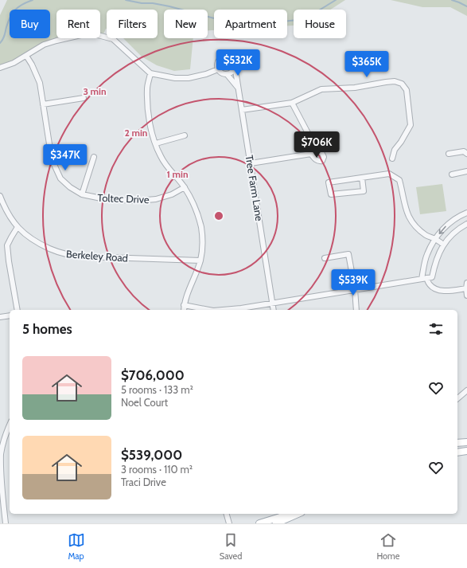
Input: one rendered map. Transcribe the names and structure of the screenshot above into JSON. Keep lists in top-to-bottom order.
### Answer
{
  "streets": {
    "street": ["Tree Farm Lane", "Toltec Drive", "Berkeley Road"]
  },
  "page": {
    "chip": [
      "Buy",
      "Rent",
      "Filters",
      "New",
      "Apartment",
      "House"
    ],
    "price": [
      "$532K",
      "$365K",
      "$706K",
      "$347K",
      "$539K"
    ],
    "heading": "5 homes",
    "list": [
      {
        "name": "$706,000",
        "note": "5 rooms · 133 m² · Noel Court"
      },
      {
        "name": "$539,000",
        "note": "3 rooms · 110 m² · Traci Drive"
      }
    ],
    "tabs": ["Map", "Saved", "Home"]
  },
  "rings": ["3 min", "2 min", "1 min"]
}
